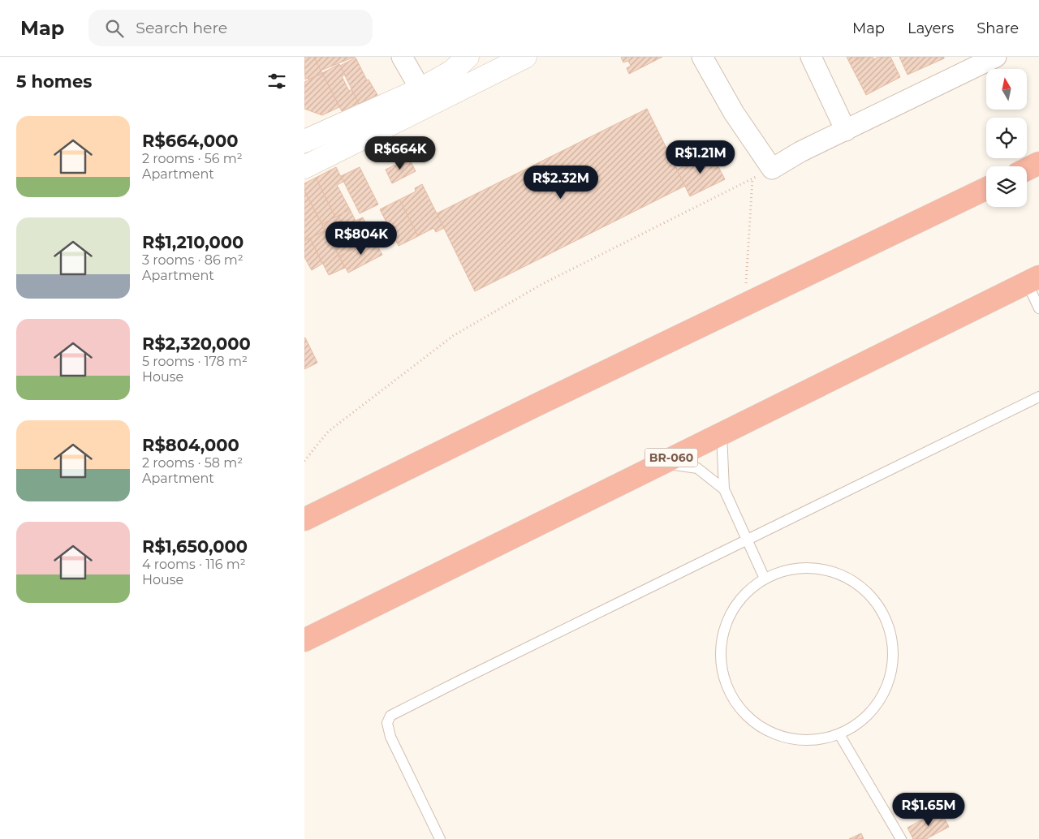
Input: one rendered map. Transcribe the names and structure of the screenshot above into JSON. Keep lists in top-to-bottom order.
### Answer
{
  "streets": {
    "highway": ["BR-060"]
  },
  "north": "top",
  "page": {
    "header": "Map",
    "search": "Search here",
    "nav": ["Map", "Layers", "Share"],
    "heading": "5 homes",
    "list": [
      {
        "name": "R$664,000",
        "note": "2 rooms · 56 m² · Apartment"
      },
      {
        "name": "R$1,210,000",
        "note": "3 rooms · 86 m² · Apartment"
      },
      {
        "name": "R$2,320,000",
        "note": "5 rooms · 178 m² · House"
      },
      {
        "name": "R$804,000",
        "note": "2 rooms · 58 m² · Apartment"
      },
      {
        "name": "R$1,650,000",
        "note": "4 rooms · 116 m² · House"
      }
    ],
    "price": [
      "R$664K",
      "R$1.21M",
      "R$2.32M",
      "R$804K",
      "R$1.65M"
    ]
  }
}
